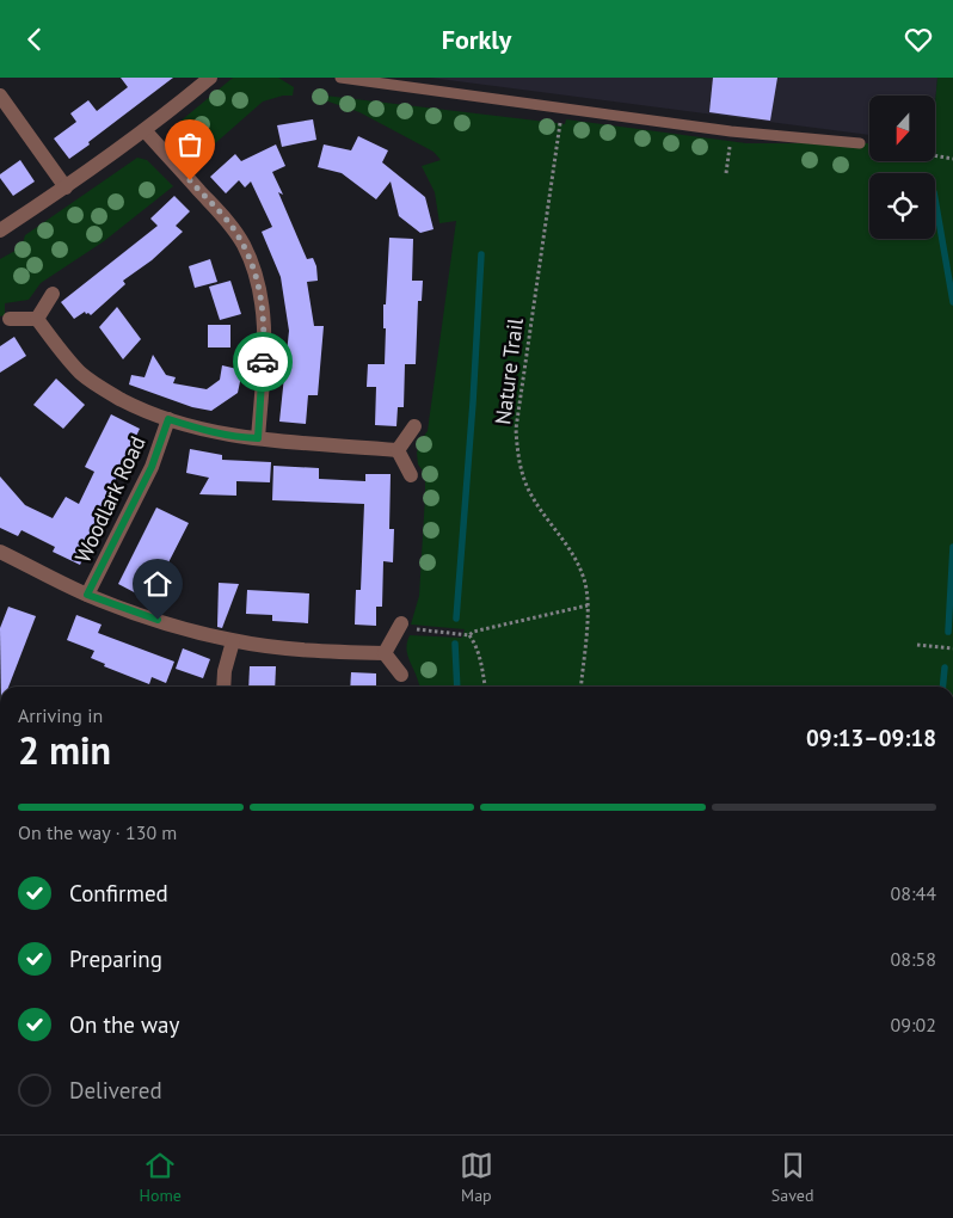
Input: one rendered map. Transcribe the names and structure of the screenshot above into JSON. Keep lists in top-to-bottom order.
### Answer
{
  "streets": {
    "street": ["Woodlark Road"],
    "path": ["Nature Trail"]
  },
  "north": "bottom",
  "page": {
    "header": "Forkly",
    "heading": ["2 min", "Arriving in", "09:13–09:18"],
    "bar": "On the way · 130 m",
    "list": [
      ["Confirmed", "08:44"],
      ["Preparing", "08:58"],
      ["On the way", "09:02"],
      "Delivered"
    ],
    "tabs": ["Home", "Map", "Saved"]
  }
}
